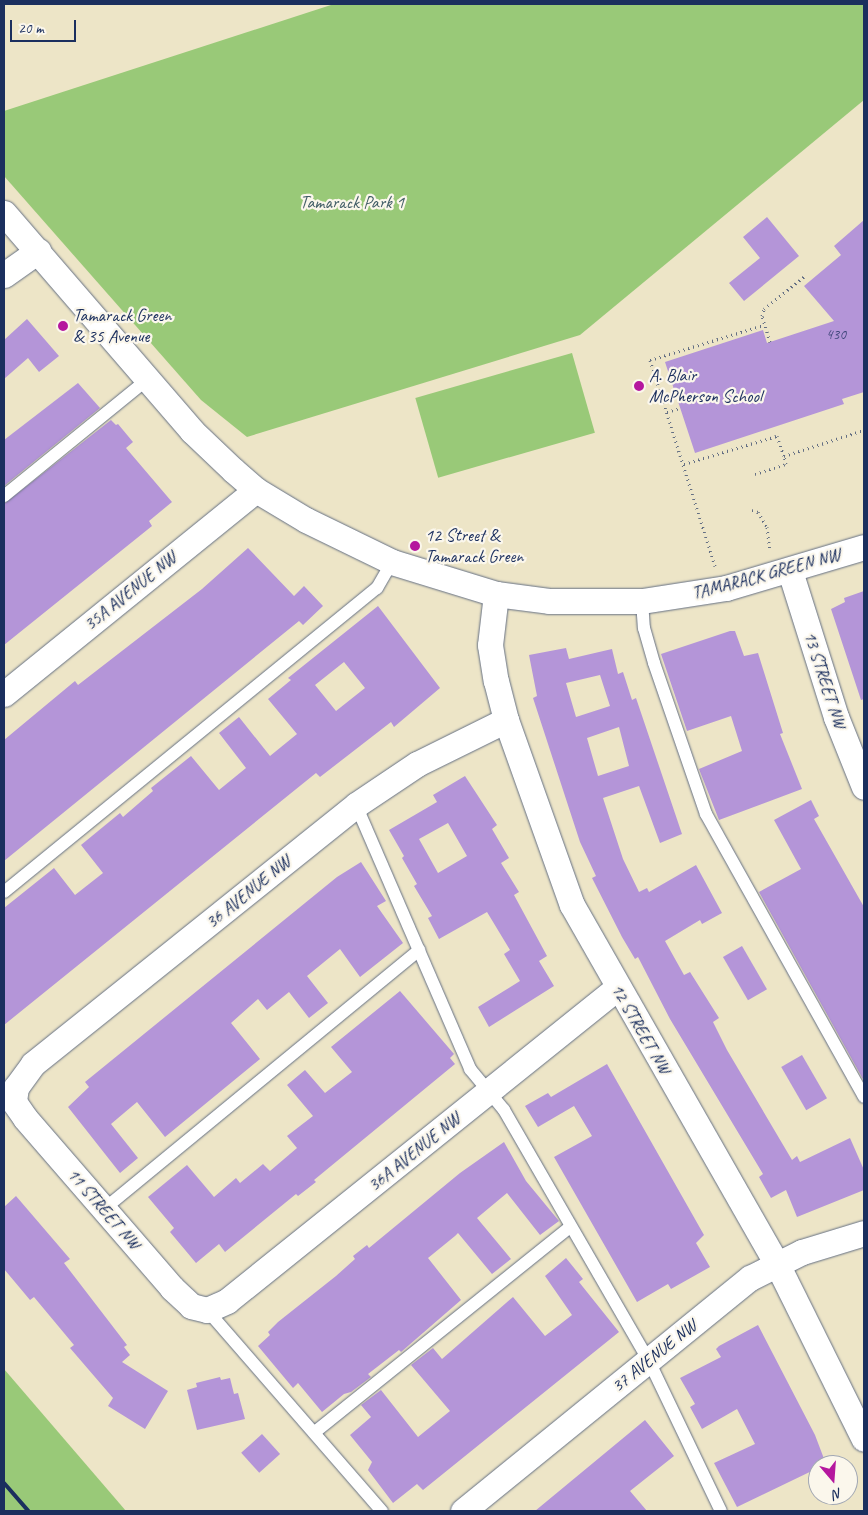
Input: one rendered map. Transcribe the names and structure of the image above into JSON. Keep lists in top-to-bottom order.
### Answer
{
  "streets": {
    "street": [
      "TAMARACK GREEN NW",
      "35A AVENUE NW",
      "13 STREET NW",
      "36 AVENUE NW",
      "12 STREET NW",
      "36A AVENUE NW",
      "11 STREET NW",
      "37 AVENUE NW"
    ]
  },
  "crossings": [
    ["TAMARACK GREEN NW", "35A AVENUE NW"],
    ["TAMARACK GREEN NW", "13 STREET NW"],
    ["TAMARACK GREEN NW", "12 STREET NW"],
    ["36 AVENUE NW", "12 STREET NW"],
    ["36 AVENUE NW", "11 STREET NW"],
    ["12 STREET NW", "36A AVENUE NW"],
    ["12 STREET NW", "37 AVENUE NW"],
    ["36A AVENUE NW", "11 STREET NW"]
  ],
  "parks": ["Tamarack Park 1"],
  "places": ["Tamarack Green & 35 Avenue", "A. Blair McPherson School", "12 Street & Tamarack Green"],
  "house_numbers": ["430"],
  "scale_bar": "20 m",
  "north": "bottom"
}
